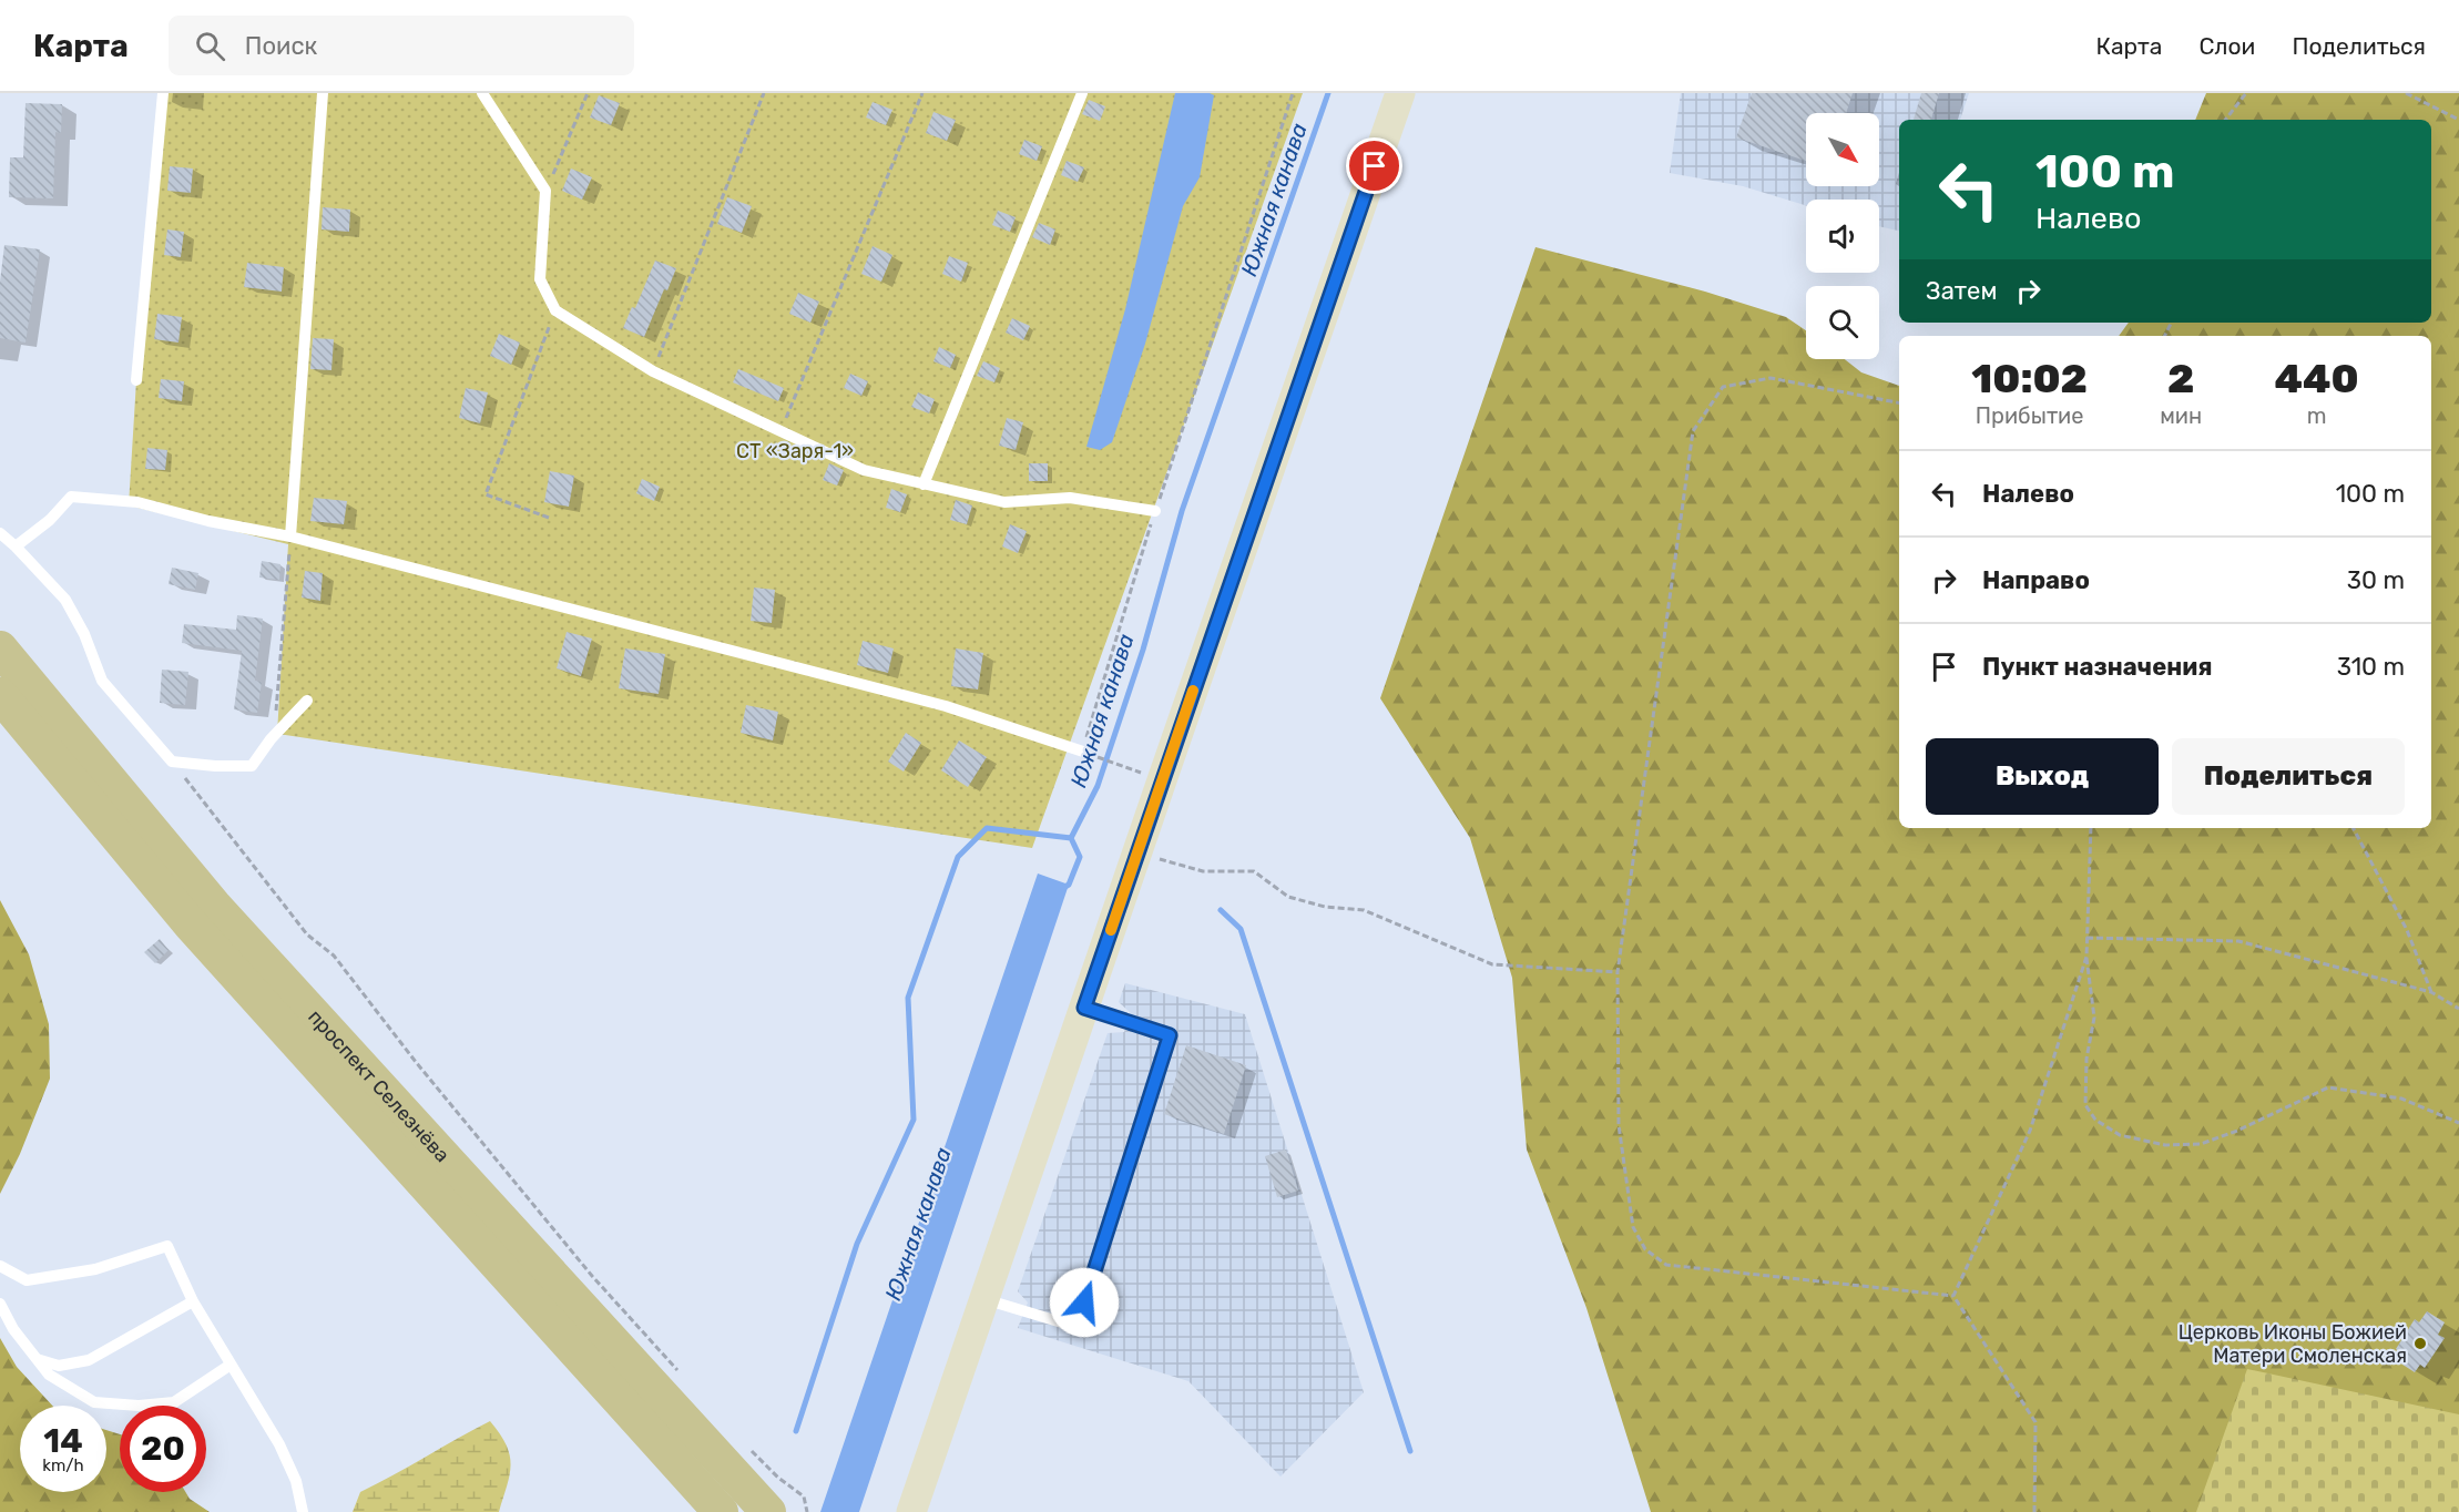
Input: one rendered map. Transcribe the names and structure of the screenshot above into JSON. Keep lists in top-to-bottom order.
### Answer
{
  "streets": {
    "main road": ["проспект Селезнёва"]
  },
  "water": ["Южная канава"],
  "parks": ["СТ «Заря-1»"],
  "places": ["Церковь Иконы Божией Матери Смоленская"],
  "north": "bottom right",
  "page": {
    "header": "Карта",
    "search": "Поиск",
    "nav": ["Карта", "Слои", "Поделиться"],
    "turn": ["100 m", "Налево"],
    "then": "Затем",
    "eta": [
      "10:02",
      "Прибытие",
      "2",
      "мин",
      "440",
      "m"
    ],
    "list": [
      {
        "name": "Налево",
        "value": "100 m"
      },
      {
        "name": "Направо",
        "value": "30 m"
      },
      {
        "name": "Пункт назначения",
        "value": "310 m"
      }
    ],
    "buttons": ["Выход", "Поделиться"],
    "speed": "14 km/h",
    "limit": "20"
  }
}
